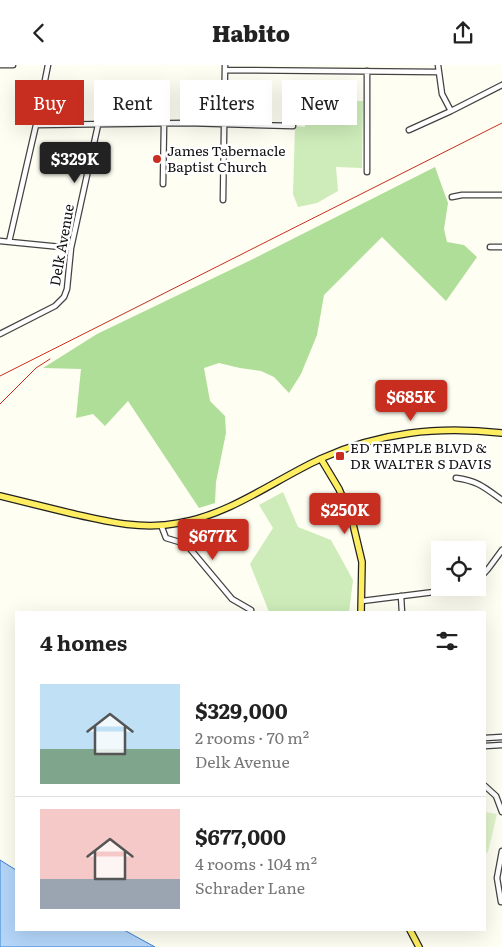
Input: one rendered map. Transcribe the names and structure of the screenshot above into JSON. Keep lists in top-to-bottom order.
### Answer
{
  "streets": {
    "street": ["Delk Avenue"]
  },
  "places": {
    "other": ["James Tabernacle Baptist Church"],
    "transit": ["ED TEMPLE BLVD & DR WALTER S DAVIS"]
  },
  "page": {
    "header": "Habito",
    "chip": [
      "Buy",
      "Rent",
      "Filters",
      "New"
    ],
    "price": [
      "$329K",
      "$685K",
      "$250K",
      "$677K"
    ],
    "heading": "4 homes",
    "list": [
      {
        "name": "$329,000",
        "note": "2 rooms · 70 m² · Delk Avenue"
      },
      {
        "name": "$677,000",
        "note": "4 rooms · 104 m² · Schrader Lane"
      }
    ]
  }
}
